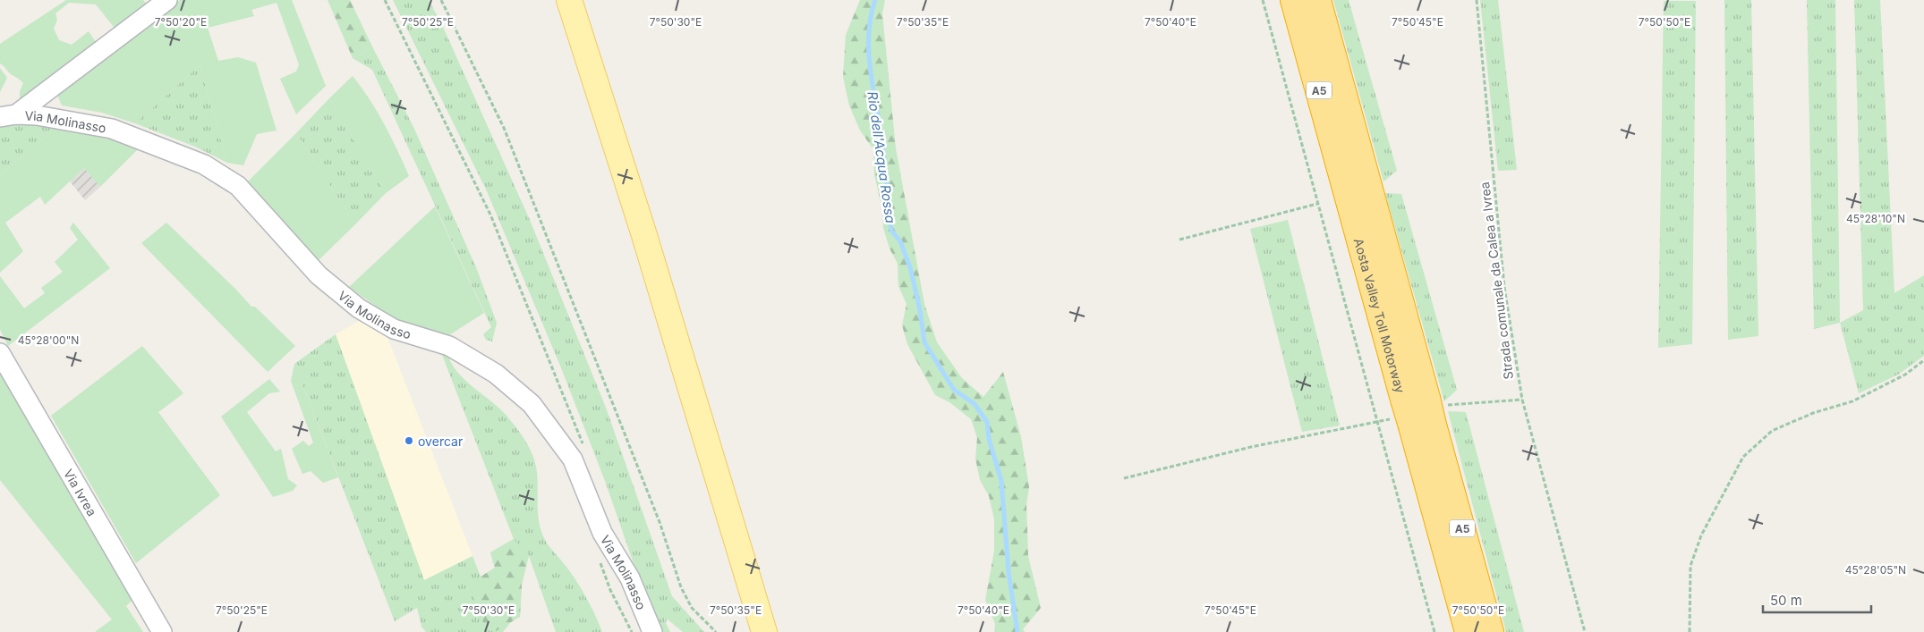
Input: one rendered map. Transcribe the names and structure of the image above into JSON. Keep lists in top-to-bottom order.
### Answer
{
  "streets": {
    "highway": ["A5", "Aosta Valley Toll Motorway"],
    "street": ["Via Molinasso", "Via Ivrea"],
    "path": ["Strada comunale da Calea a Ivrea"]
  },
  "water": ["Rio dell'Acqua Rossa"],
  "places": ["overcar"],
  "scale_bar": "50 m",
  "coordinates": [
    "7°50'20\"E",
    "7°50'25\"E",
    "7°50'30\"E",
    "7°50'35\"E",
    "7°50'40\"E",
    "7°50'45\"E",
    "7°50'50\"E",
    "45°28'10\"N",
    "45°28'00\"N",
    "45°28'05\"N"
  ]
}
